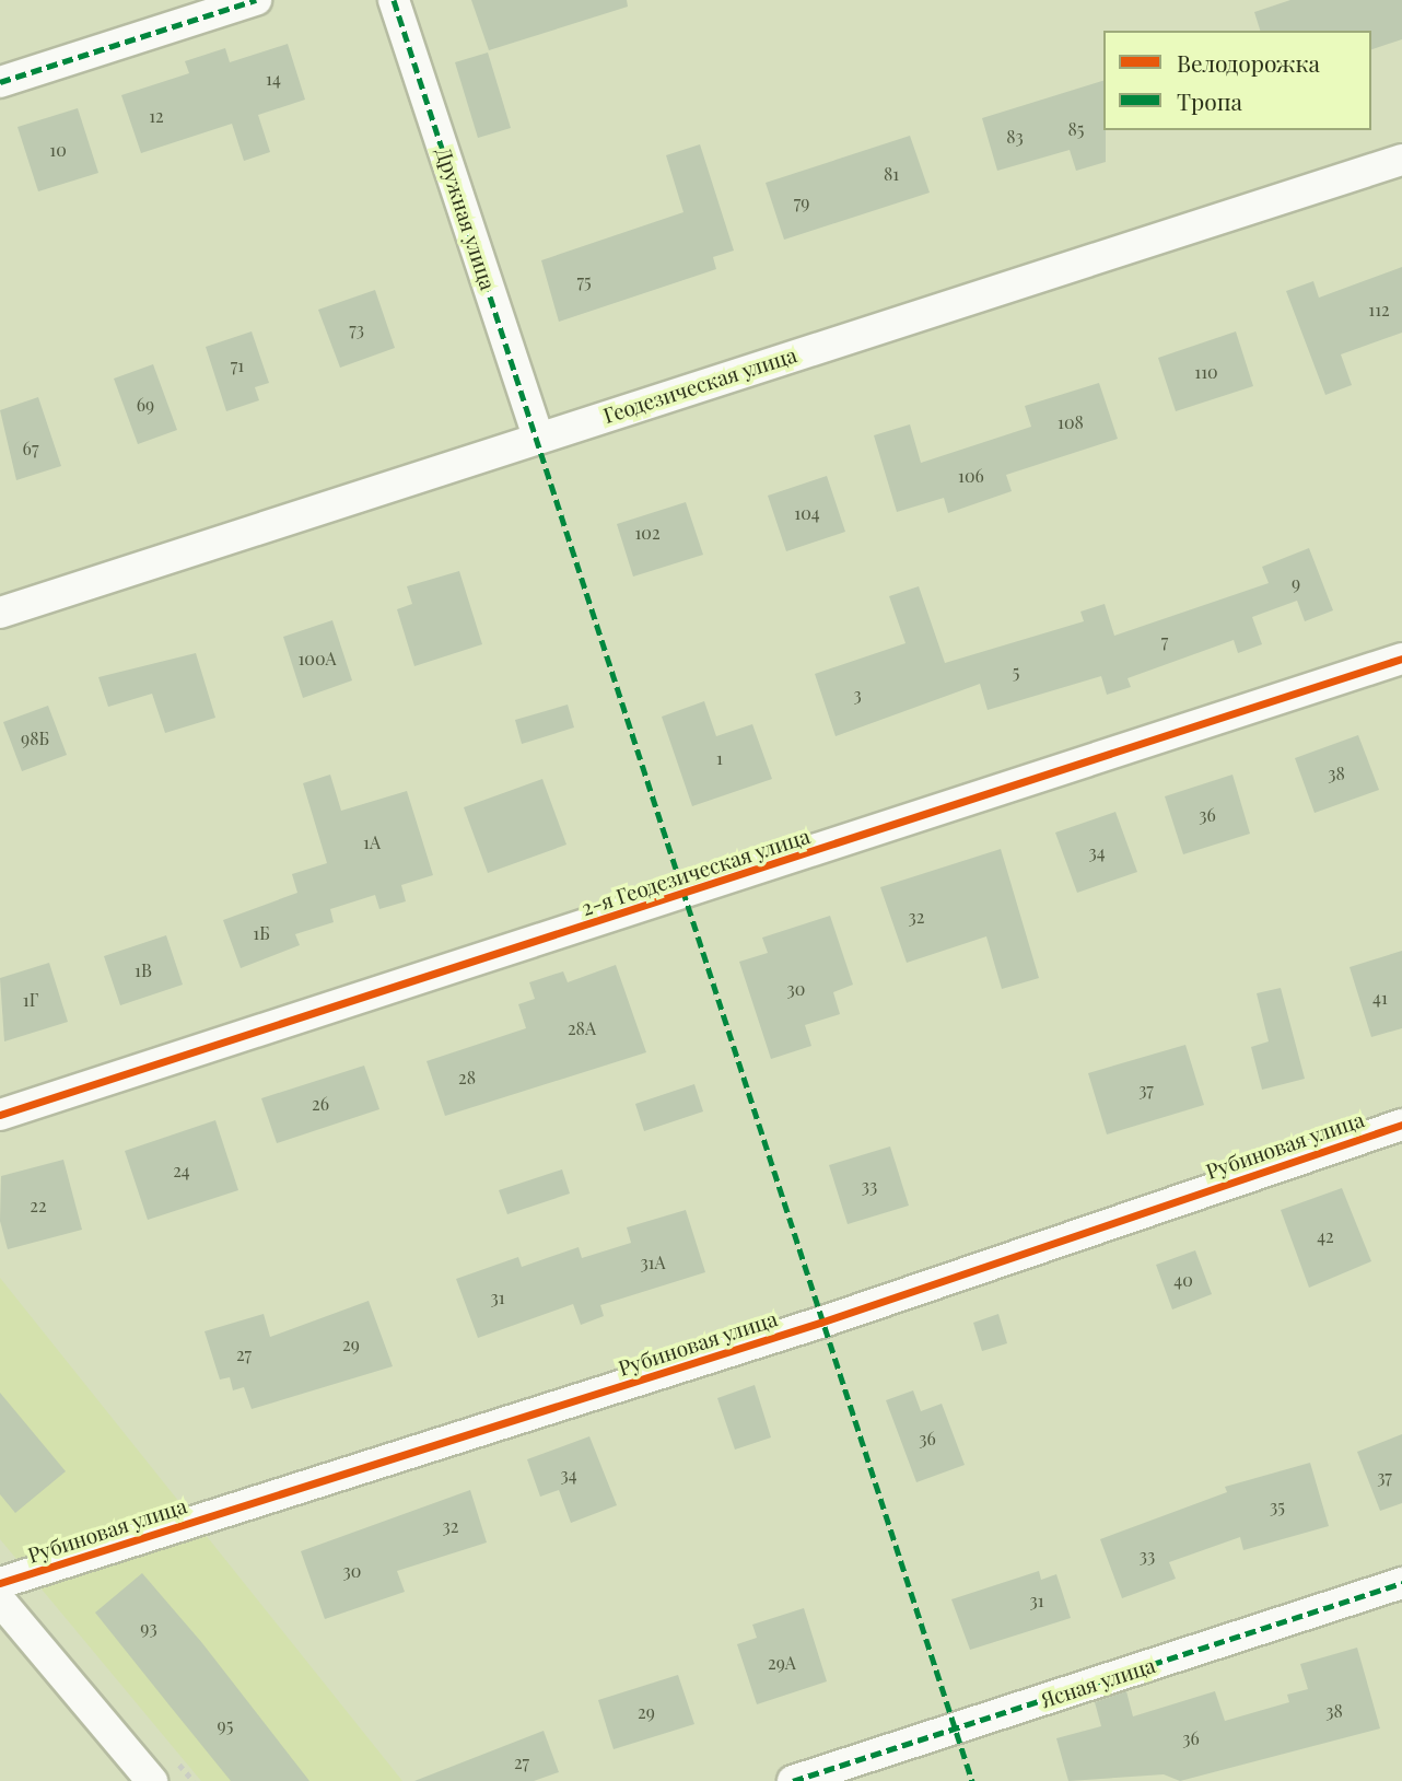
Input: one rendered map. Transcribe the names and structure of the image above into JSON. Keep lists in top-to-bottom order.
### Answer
{
  "streets": {
    "street": [
      "Дружная улица",
      "Геодезическая улица",
      "2-я Геодезическая улица",
      "Рубиновая улица",
      "Ясная улица"
    ]
  },
  "crossings": [
    ["Дружная улица", "Геодезическая улица"]
  ],
  "house_numbers": [
    "14",
    "12",
    "85",
    "83",
    "10",
    "81",
    "79",
    "75",
    "112",
    "73",
    "71",
    "110",
    "69",
    "108",
    "67",
    "106",
    "104",
    "102",
    "9",
    "7",
    "100А",
    "5",
    "3",
    "98Б",
    "1",
    "38",
    "36",
    "1А",
    "34",
    "32",
    "1Б",
    "1В",
    "30",
    "41",
    "1Г",
    "28А",
    "28",
    "37",
    "26",
    "24",
    "33",
    "22",
    "42",
    "31А",
    "40",
    "31",
    "29",
    "27",
    "36",
    "34",
    "37",
    "35",
    "32",
    "33",
    "30",
    "31",
    "93",
    "29А",
    "38",
    "29",
    "95",
    "36",
    "27"
  ],
  "legend": ["Велодорожка", "Тропа"]
}
